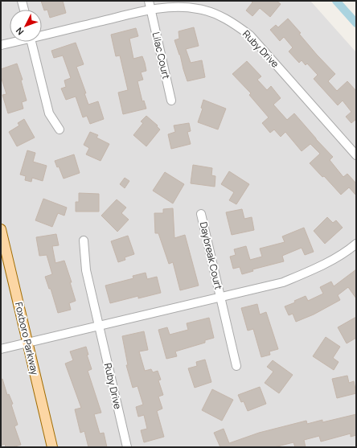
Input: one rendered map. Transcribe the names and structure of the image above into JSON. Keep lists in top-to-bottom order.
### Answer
{
  "streets": {
    "main road": ["Foxboro Parkway"],
    "street": ["Ruby Drive", "Lilac Court", "Daybreak Court"]
  },
  "crossings": [
    ["Ruby Drive", "Lilac Court"]
  ],
  "north": "bottom left"
}
